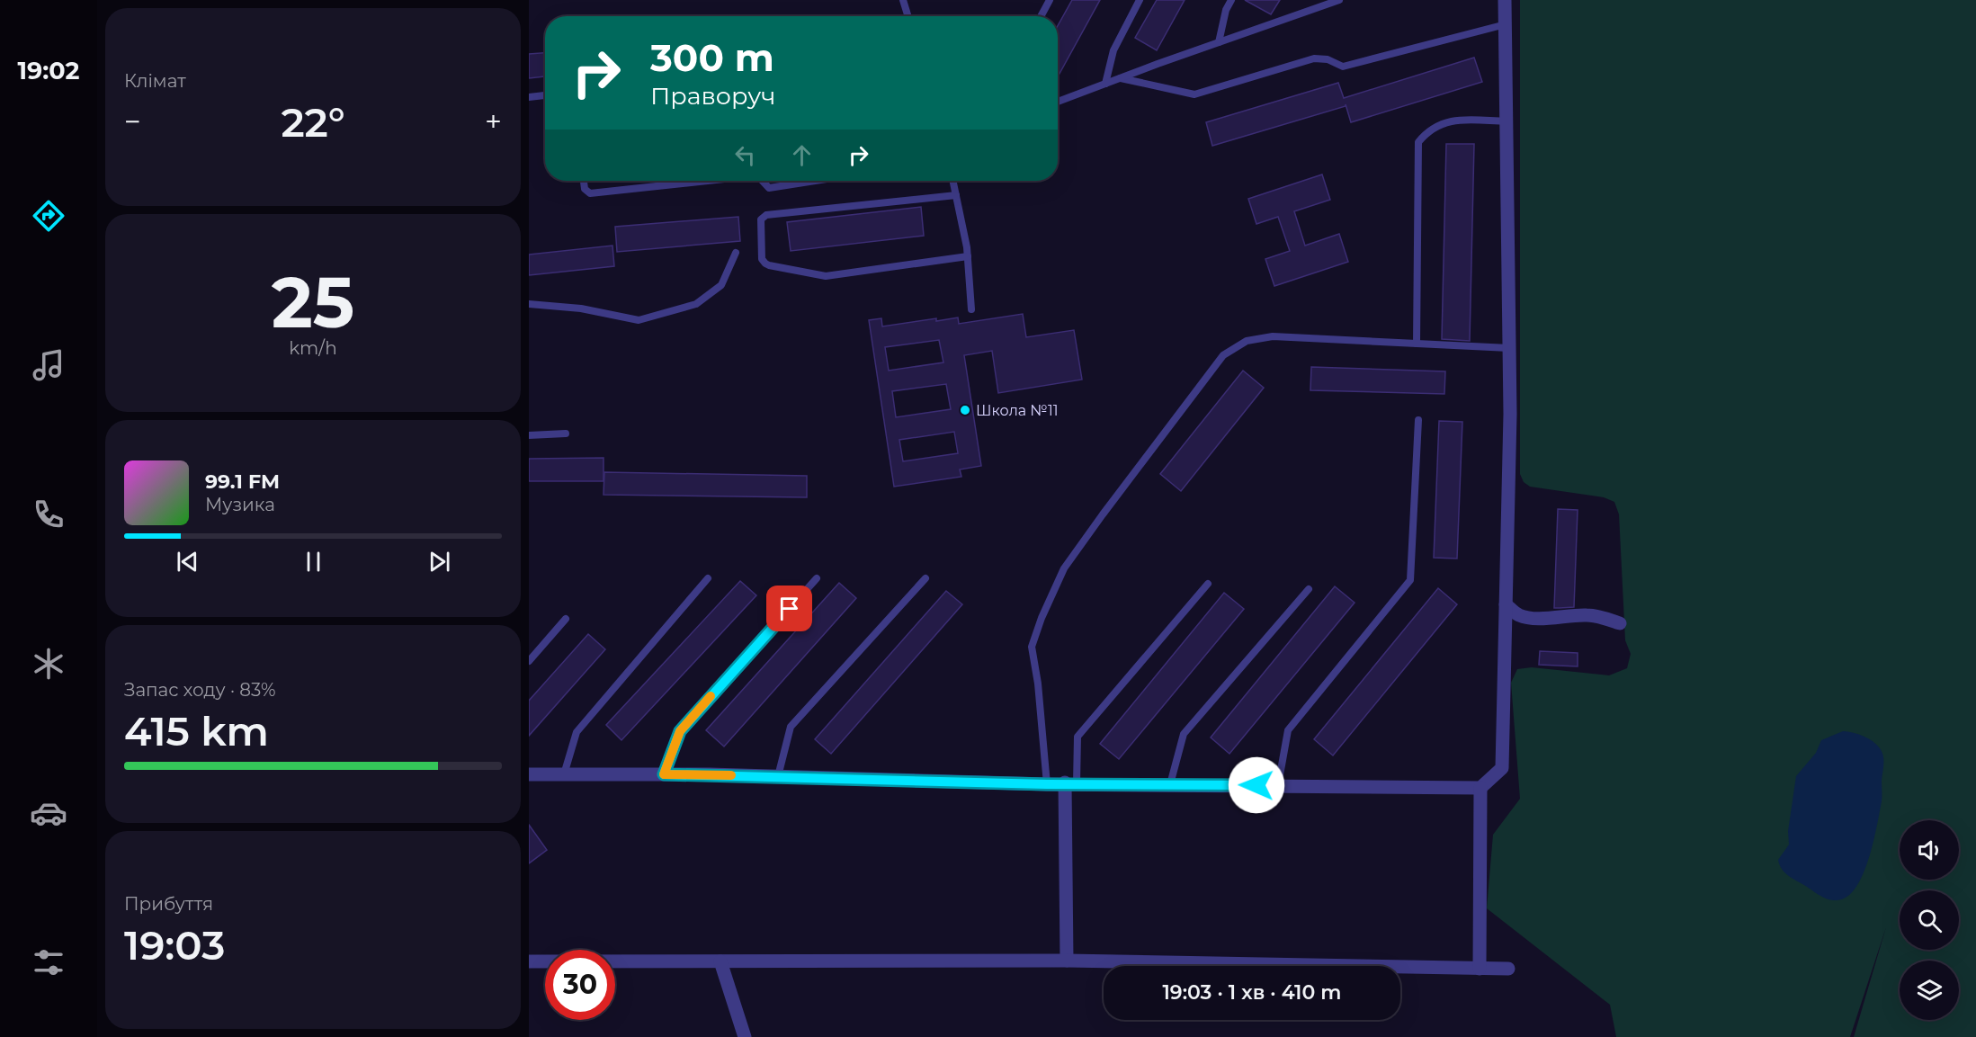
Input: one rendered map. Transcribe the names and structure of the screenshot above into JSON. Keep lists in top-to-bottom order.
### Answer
{
  "places": ["Школа №11"],
  "page": {
    "tabs": "19:02",
    "tile": [
      "Клімат",
      ["25", "km/h"],
      ["Запас ходу · 83%", "415 km"],
      ["Прибуття", "19:03"]
    ],
    "turn": ["300 m", "Праворуч"],
    "heat": ["−", "22°", "+"],
    "song": ["99.1 FM", "Музика"],
    "limit": "30",
    "trip": "19:03 · 1 хв · 410 m"
  }
}
